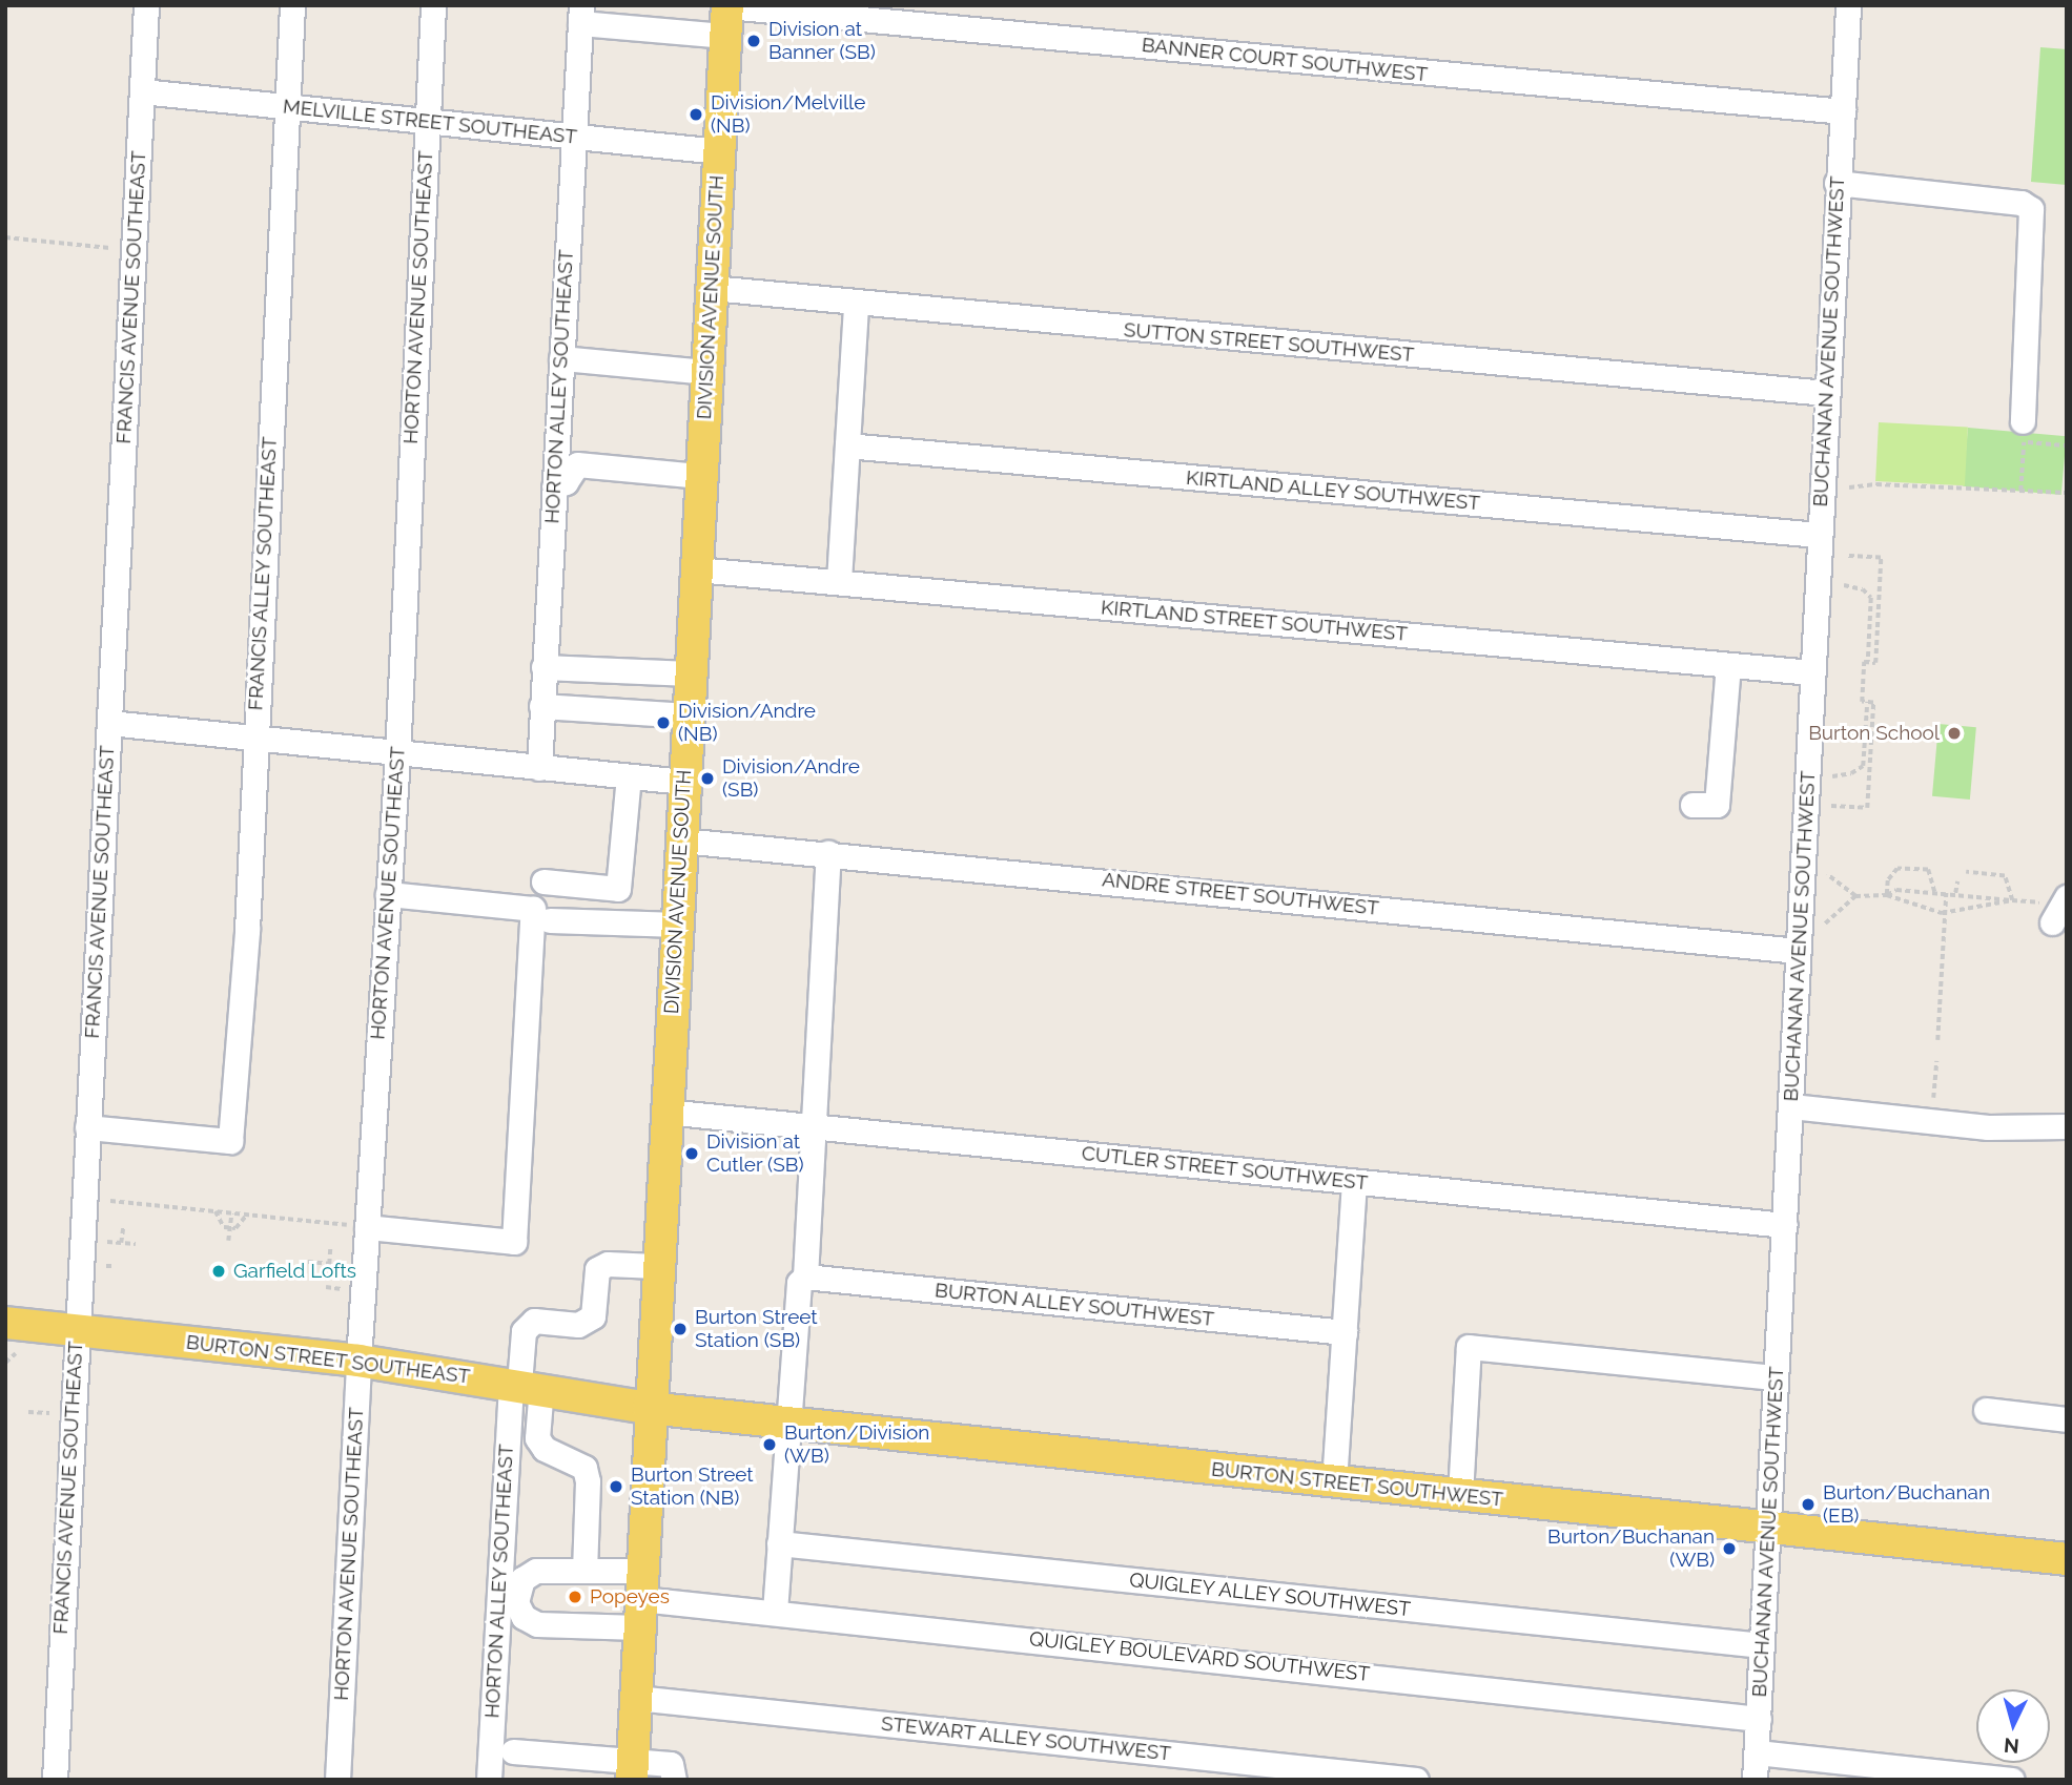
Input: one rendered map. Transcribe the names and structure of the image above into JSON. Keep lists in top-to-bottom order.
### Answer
{
  "streets": {
    "main road": ["DIVISION AVENUE SOUTH", "BURTON STREET SOUTHEAST", "BURTON STREET SOUTHWEST"],
    "street": [
      "BANNER COURT SOUTHWEST",
      "MELVILLE STREET SOUTHEAST",
      "FRANCIS AVENUE SOUTHEAST",
      "HORTON AVENUE SOUTHEAST",
      "BUCHANAN AVENUE SOUTHWEST",
      "SUTTON STREET SOUTHWEST",
      "HORTON ALLEY SOUTHEAST",
      "KIRTLAND ALLEY SOUTHWEST",
      "FRANCIS ALLEY SOUTHEAST",
      "KIRTLAND STREET SOUTHWEST",
      "ANDRE STREET SOUTHWEST",
      "CUTLER STREET SOUTHWEST",
      "BURTON ALLEY SOUTHWEST",
      "QUIGLEY ALLEY SOUTHWEST",
      "QUIGLEY BOULEVARD SOUTHWEST",
      "STEWART ALLEY SOUTHWEST"
    ]
  },
  "crossings": [
    ["BANNER COURT SOUTHWEST", "DIVISION AVENUE SOUTH"],
    ["BANNER COURT SOUTHWEST", "BUCHANAN AVENUE SOUTHWEST"],
    ["BANNER COURT SOUTHWEST", "HORTON ALLEY SOUTHEAST"],
    ["MELVILLE STREET SOUTHEAST", "FRANCIS AVENUE SOUTHEAST"],
    ["MELVILLE STREET SOUTHEAST", "HORTON AVENUE SOUTHEAST"],
    ["MELVILLE STREET SOUTHEAST", "DIVISION AVENUE SOUTH"],
    ["MELVILLE STREET SOUTHEAST", "HORTON ALLEY SOUTHEAST"],
    ["MELVILLE STREET SOUTHEAST", "FRANCIS ALLEY SOUTHEAST"],
    ["FRANCIS AVENUE SOUTHEAST", "FRANCIS ALLEY SOUTHEAST"],
    ["FRANCIS AVENUE SOUTHEAST", "BURTON STREET SOUTHEAST"],
    ["HORTON AVENUE SOUTHEAST", "BURTON STREET SOUTHEAST"],
    ["DIVISION AVENUE SOUTH", "SUTTON STREET SOUTHWEST"],
    ["DIVISION AVENUE SOUTH", "KIRTLAND STREET SOUTHWEST"],
    ["DIVISION AVENUE SOUTH", "ANDRE STREET SOUTHWEST"],
    ["DIVISION AVENUE SOUTH", "CUTLER STREET SOUTHWEST"],
    ["DIVISION AVENUE SOUTH", "BURTON STREET SOUTHEAST"],
    ["DIVISION AVENUE SOUTH", "BURTON STREET SOUTHWEST"],
    ["DIVISION AVENUE SOUTH", "QUIGLEY BOULEVARD SOUTHWEST"],
    ["DIVISION AVENUE SOUTH", "STEWART ALLEY SOUTHWEST"],
    ["BUCHANAN AVENUE SOUTHWEST", "SUTTON STREET SOUTHWEST"],
    ["BUCHANAN AVENUE SOUTHWEST", "KIRTLAND ALLEY SOUTHWEST"],
    ["BUCHANAN AVENUE SOUTHWEST", "KIRTLAND STREET SOUTHWEST"],
    ["BUCHANAN AVENUE SOUTHWEST", "ANDRE STREET SOUTHWEST"],
    ["BUCHANAN AVENUE SOUTHWEST", "CUTLER STREET SOUTHWEST"],
    ["BUCHANAN AVENUE SOUTHWEST", "BURTON STREET SOUTHWEST"],
    ["BUCHANAN AVENUE SOUTHWEST", "QUIGLEY ALLEY SOUTHWEST"],
    ["BUCHANAN AVENUE SOUTHWEST", "QUIGLEY BOULEVARD SOUTHWEST"],
    ["HORTON ALLEY SOUTHEAST", "BURTON STREET SOUTHEAST"],
    ["BURTON STREET SOUTHEAST", "BURTON STREET SOUTHWEST"]
  ],
  "places": [
    "Division at Banner (SB)",
    "Division/Melville (NB)",
    "Division/Andre (NB)",
    "Burton School",
    "Division/Andre (SB)",
    "Division at Cutler (SB)",
    "Garfield Lofts",
    "Burton Street Station (SB)",
    "Burton/Division (WB)",
    "Burton Street Station (NB)",
    "Burton/Buchanan (EB)",
    "Burton/Buchanan (WB)",
    "Popeyes"
  ],
  "north": "bottom"
}
